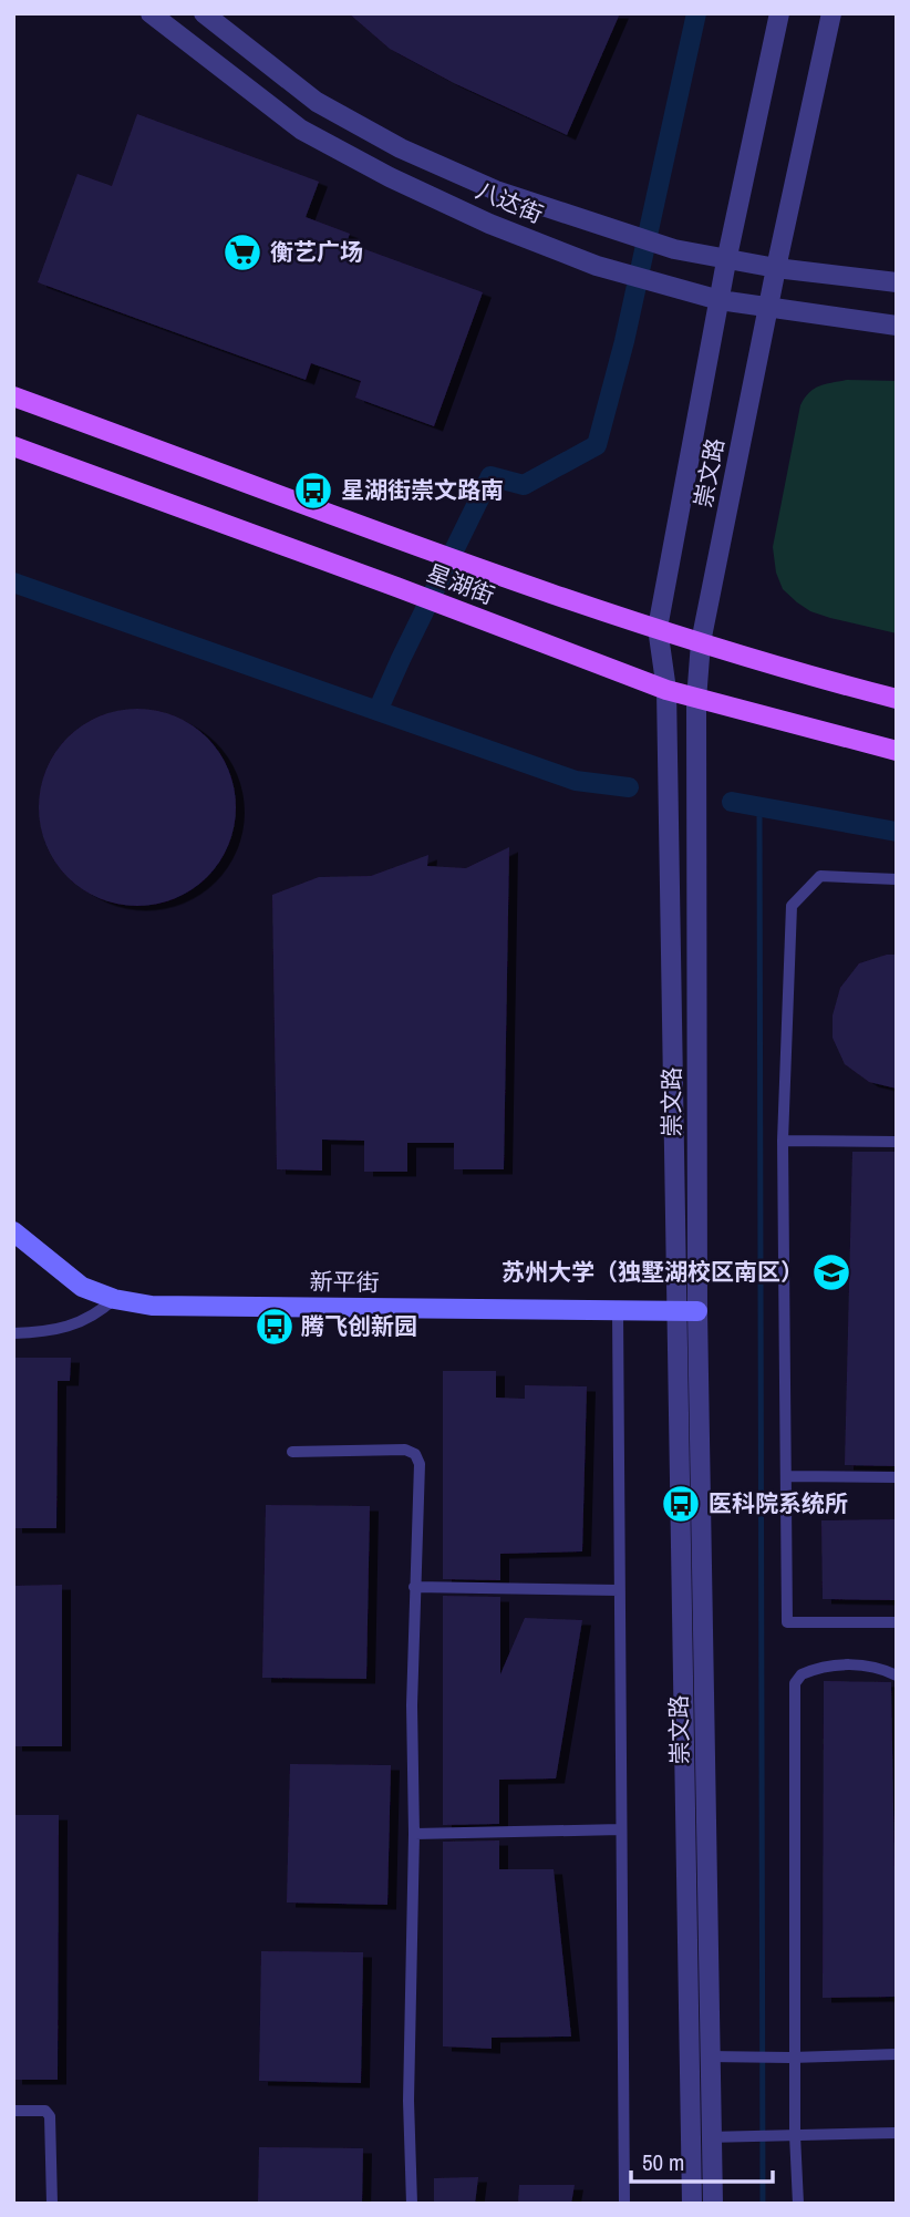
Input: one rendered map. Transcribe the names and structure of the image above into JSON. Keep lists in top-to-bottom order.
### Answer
{
  "streets": {
    "main road": ["星湖街", "新平街"],
    "street": ["八达街", "崇文路"]
  },
  "crossings": [
    ["八达街", "崇文路"],
    ["崇文路", "星湖街"],
    ["崇文路", "新平街"]
  ],
  "places": {
    "supermarket": ["衡艺广场"],
    "bus stop": ["星湖街崇文路南", "腾飞创新园", "医科院系统所"],
    "school or university": ["苏州大学（独墅湖校区南区）"]
  },
  "scale_bar": "50 m"
}
